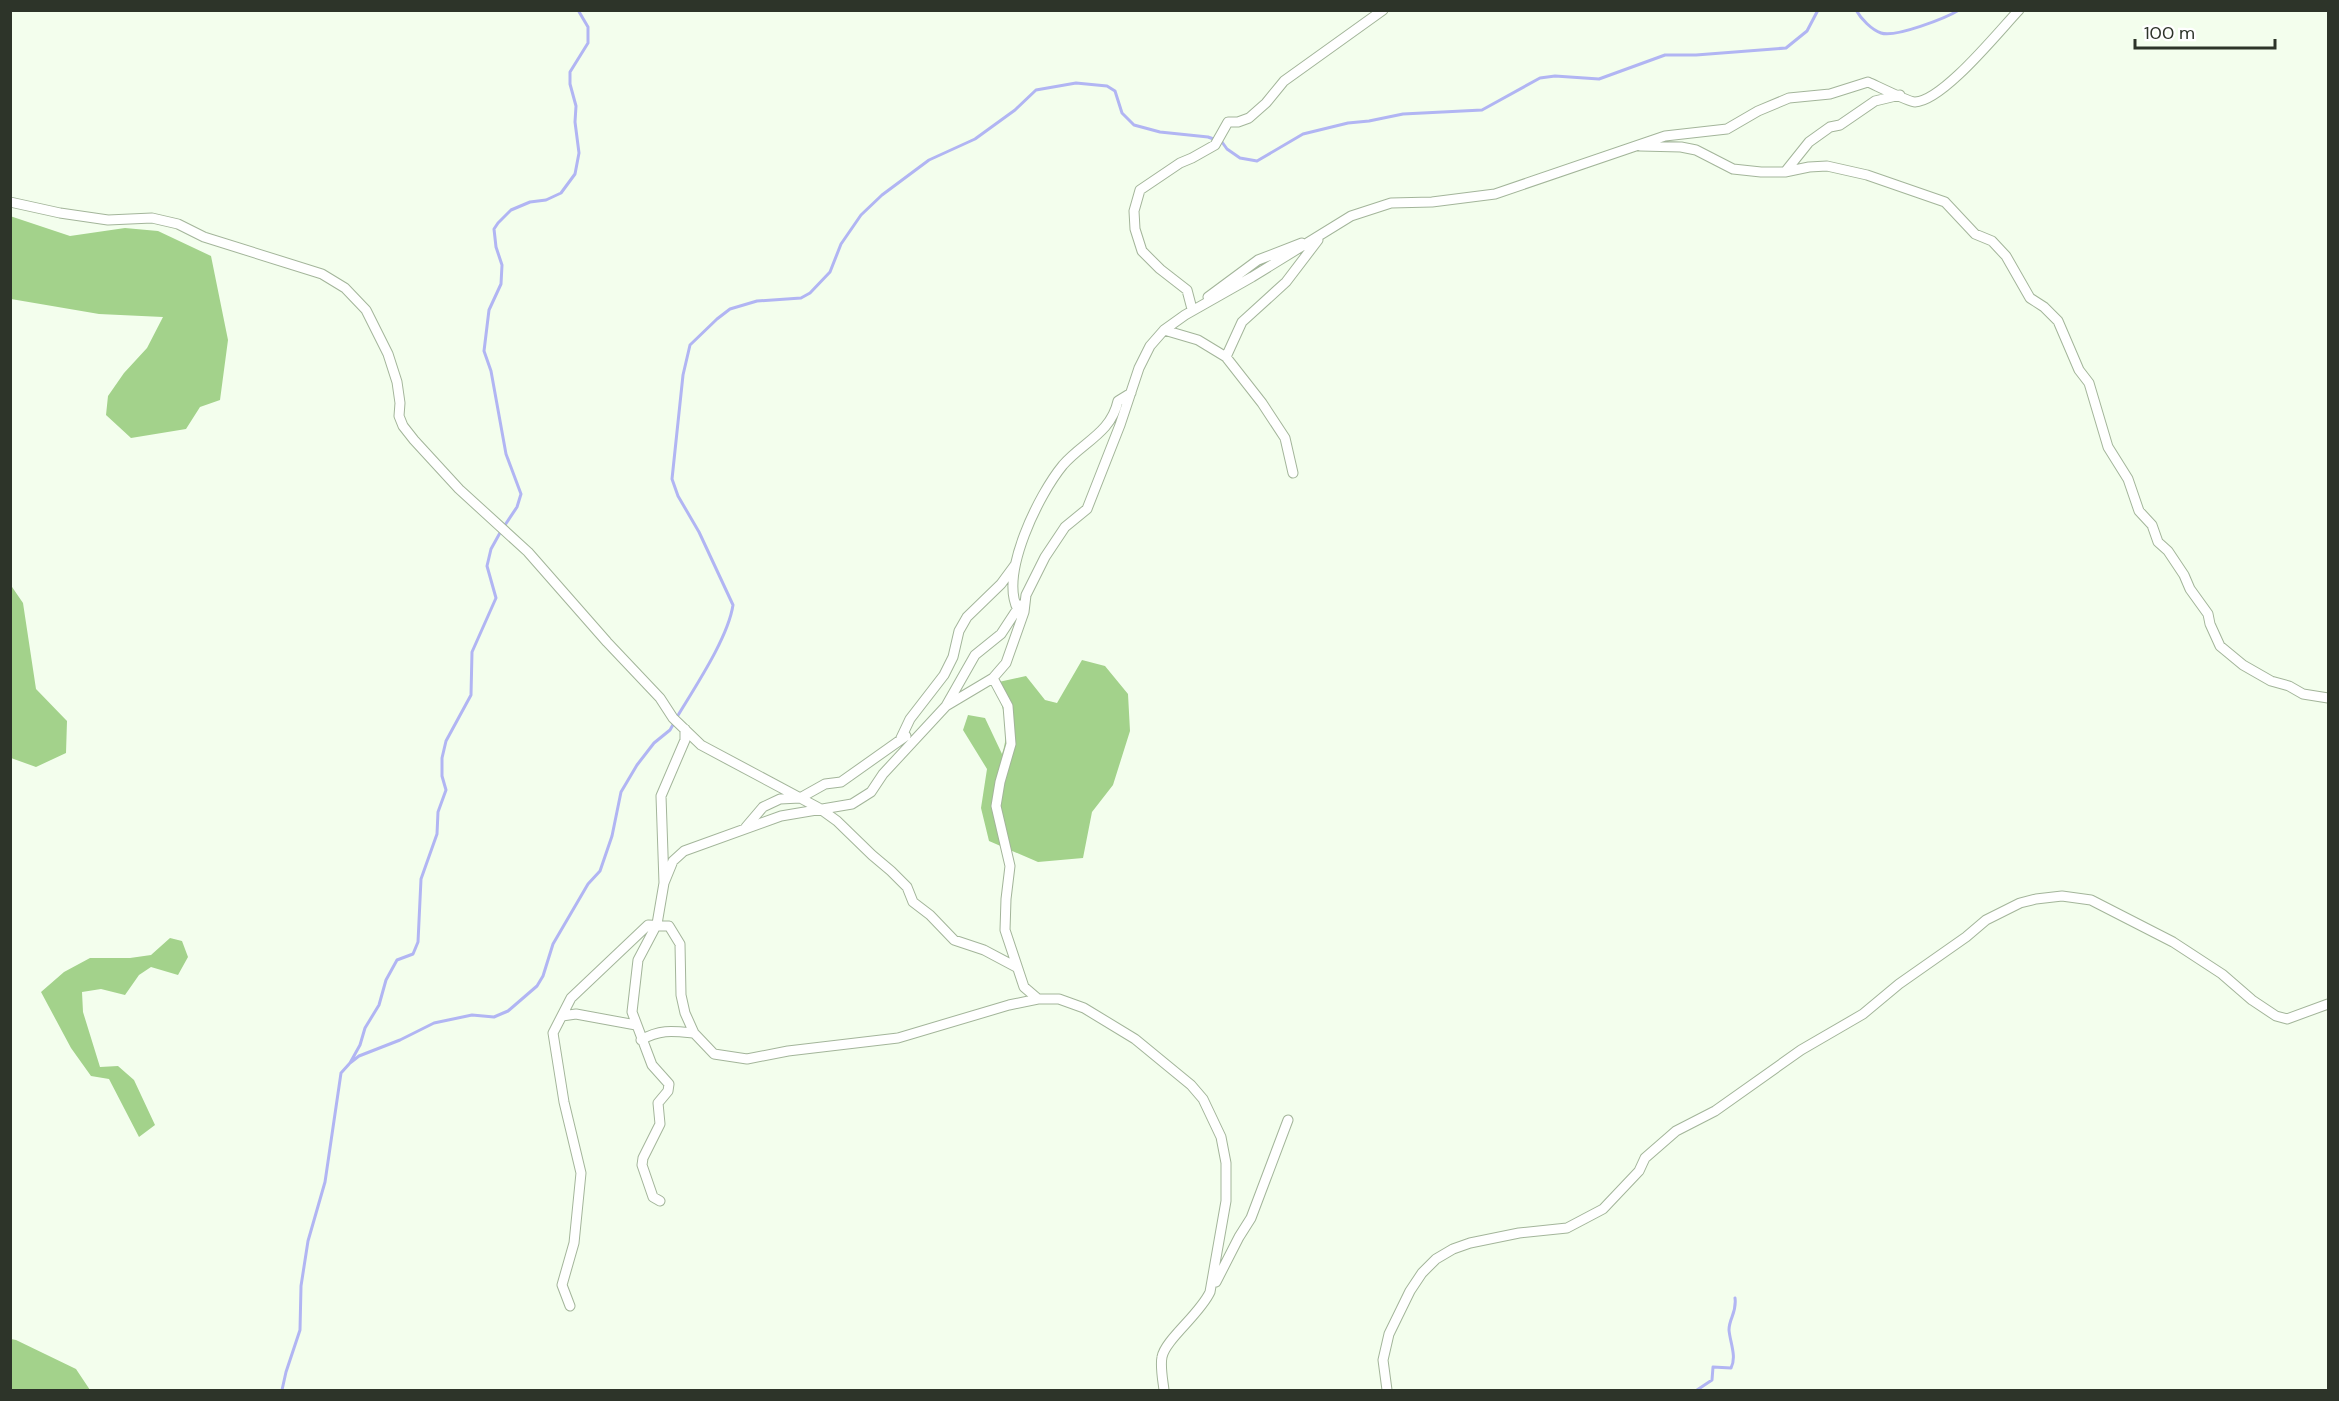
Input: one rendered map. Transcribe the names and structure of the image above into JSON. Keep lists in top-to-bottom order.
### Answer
{
  "scale_bar": "100 m"
}
